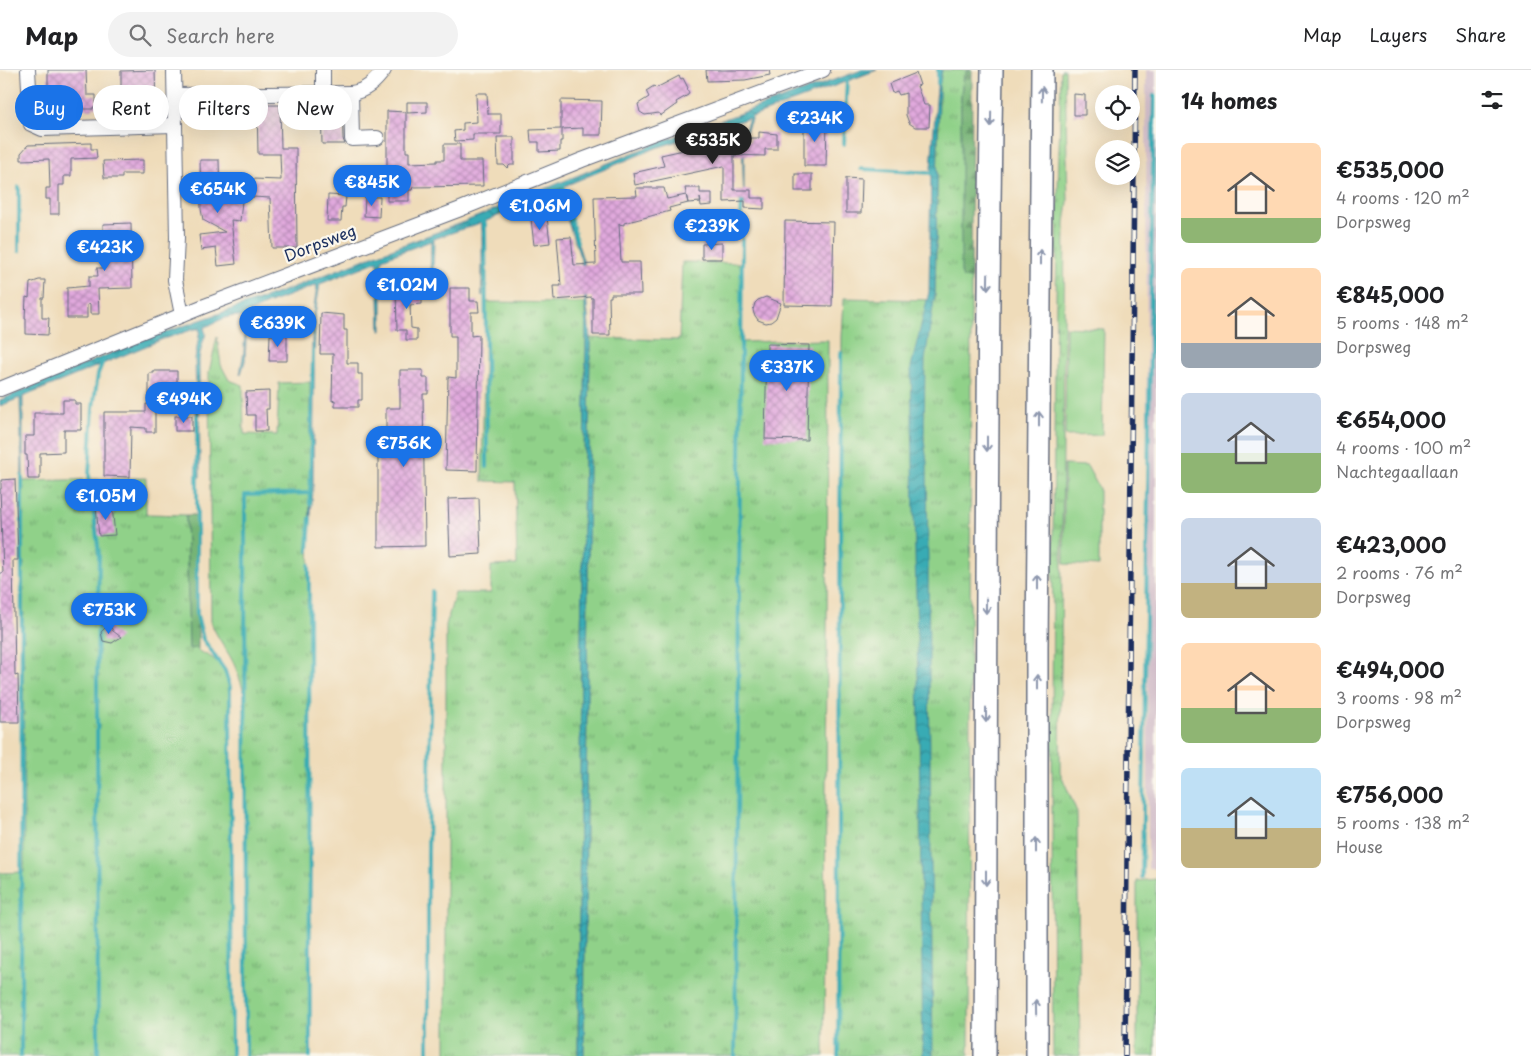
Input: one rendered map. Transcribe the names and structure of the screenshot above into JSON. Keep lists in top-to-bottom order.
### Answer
{
  "streets": {
    "street": ["Dorpsweg"]
  },
  "page": {
    "header": "Map",
    "search": "Search here",
    "nav": ["Map", "Layers", "Share"],
    "heading": "14 homes",
    "chip": [
      "Buy",
      "Rent",
      "Filters",
      "New"
    ],
    "price": [
      "€234K",
      "€535K",
      "€845K",
      "€654K",
      "€1.06M",
      "€239K",
      "€423K",
      "€1.02M",
      "€639K",
      "€337K",
      "€494K",
      "€756K",
      "€1.05M",
      "€753K"
    ],
    "list": [
      {
        "name": "€535,000",
        "note": "4 rooms · 120 m² · Dorpsweg"
      },
      {
        "name": "€845,000",
        "note": "5 rooms · 148 m² · Dorpsweg"
      },
      {
        "name": "€654,000",
        "note": "4 rooms · 100 m² · Nachtegaallaan"
      },
      {
        "name": "€423,000",
        "note": "2 rooms · 76 m² · Dorpsweg"
      },
      {
        "name": "€494,000",
        "note": "3 rooms · 98 m² · Dorpsweg"
      },
      {
        "name": "€756,000",
        "note": "5 rooms · 138 m² · House"
      }
    ]
  }
}
